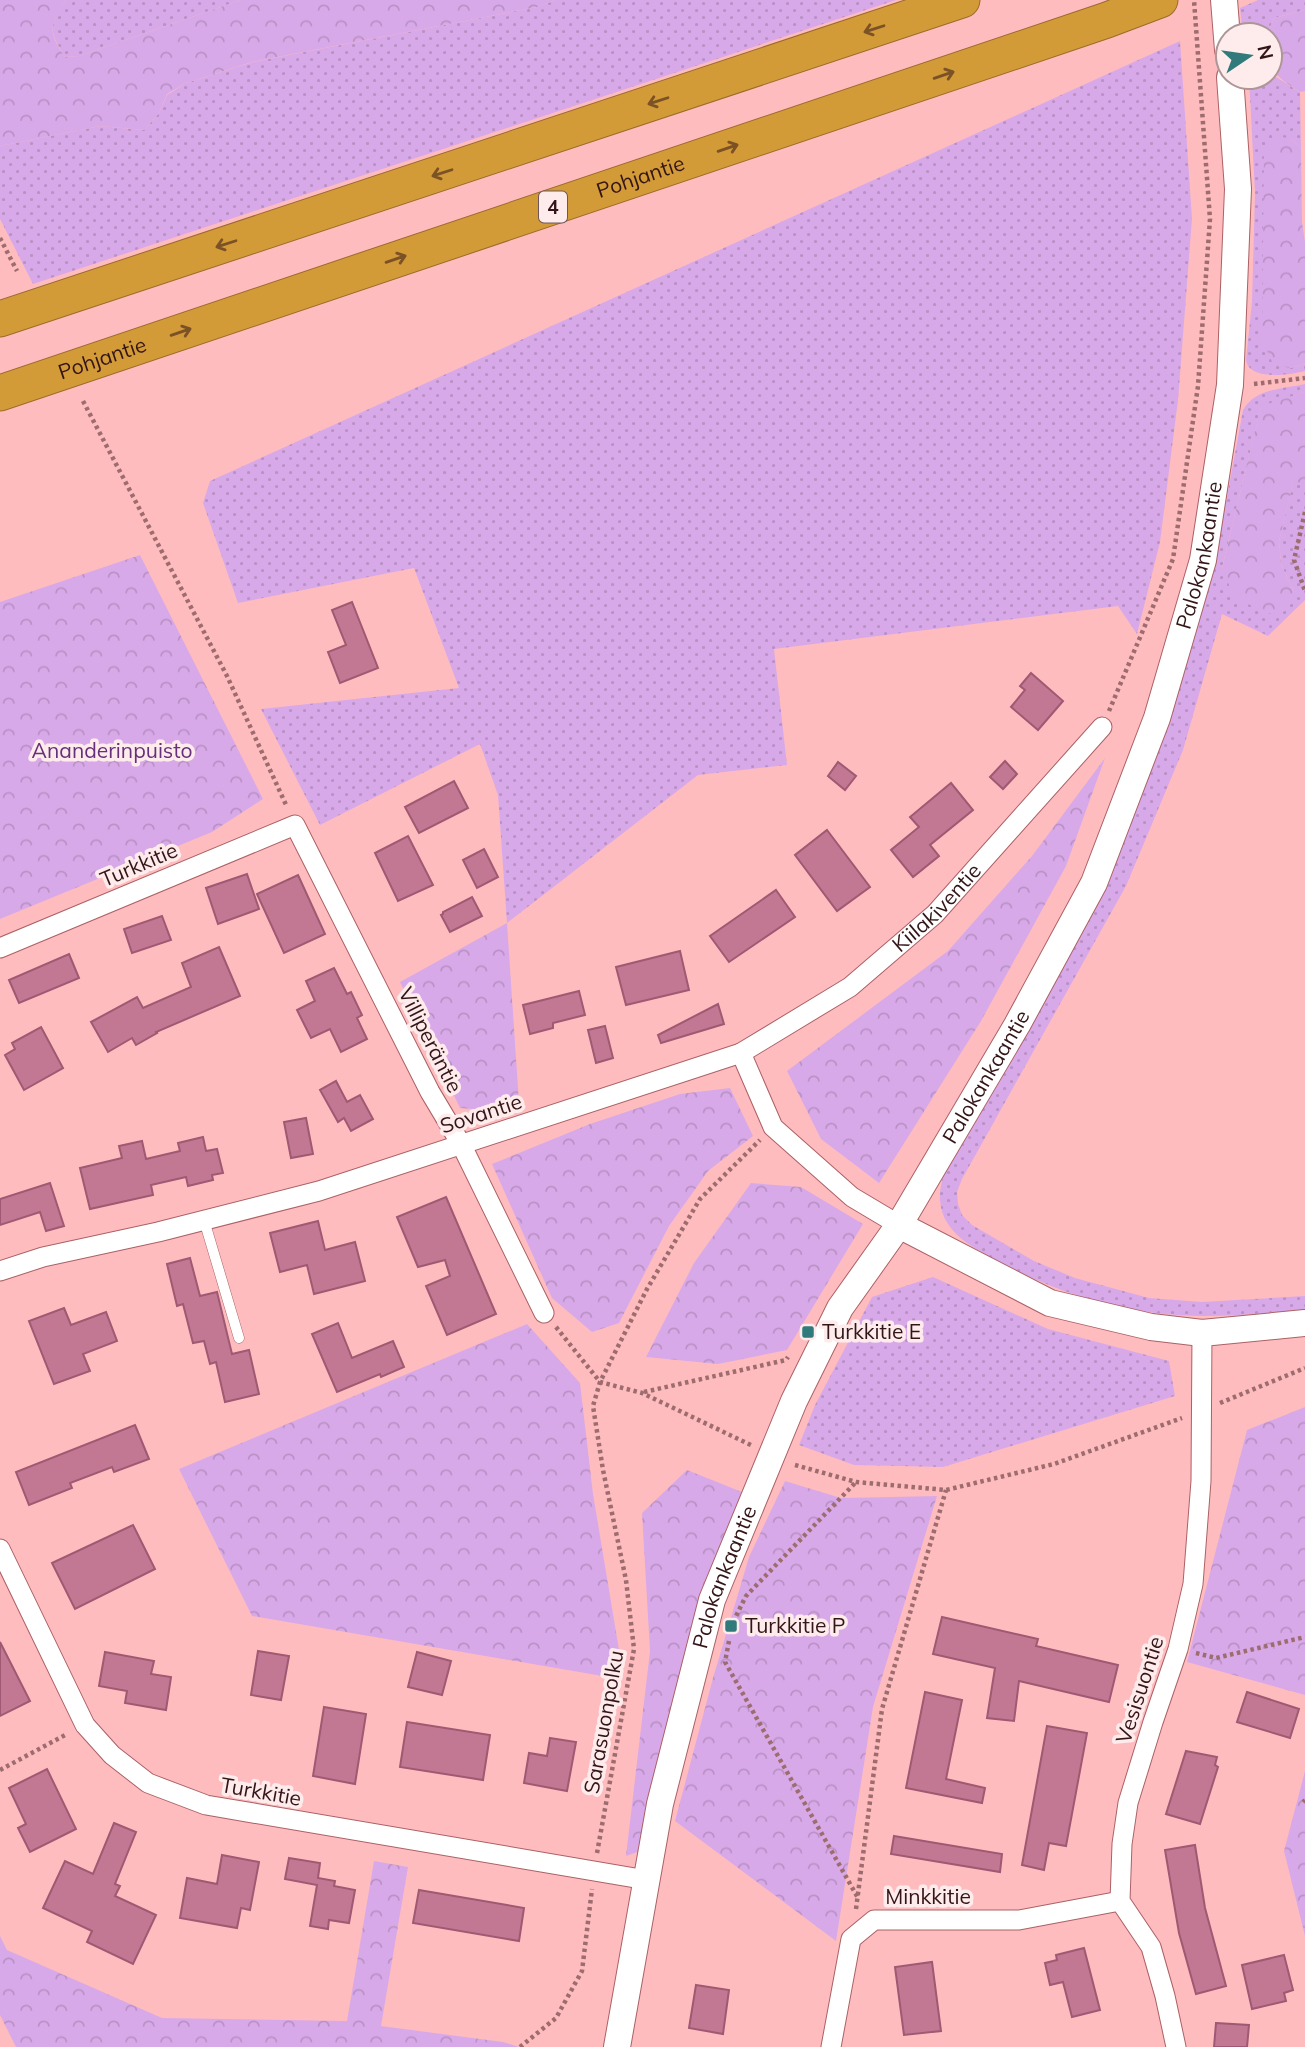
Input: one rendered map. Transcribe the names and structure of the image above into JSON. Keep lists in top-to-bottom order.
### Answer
{
  "streets": {
    "highway": ["Pohjantie", "4"],
    "main road": ["Palokankaantie"],
    "street": [
      "Turkkitie",
      "Kiilakiventie",
      "Villiperäntie",
      "Sovantie",
      "Vesisuontie",
      "Minkkitie"
    ],
    "path": ["Sarasuonpolku"]
  },
  "crossings": [
    ["Palokankaantie", "Turkkitie"],
    ["Turkkitie", "Villiperäntie"],
    ["Turkkitie", "Sarasuonpolku"],
    ["Kiilakiventie", "Sovantie"],
    ["Villiperäntie", "Sovantie"],
    ["Vesisuontie", "Minkkitie"]
  ],
  "parks": ["Ananderinpuisto"],
  "places": {
    "transit": ["Turkkitie E", "Turkkitie P"]
  },
  "north": "right"
}
